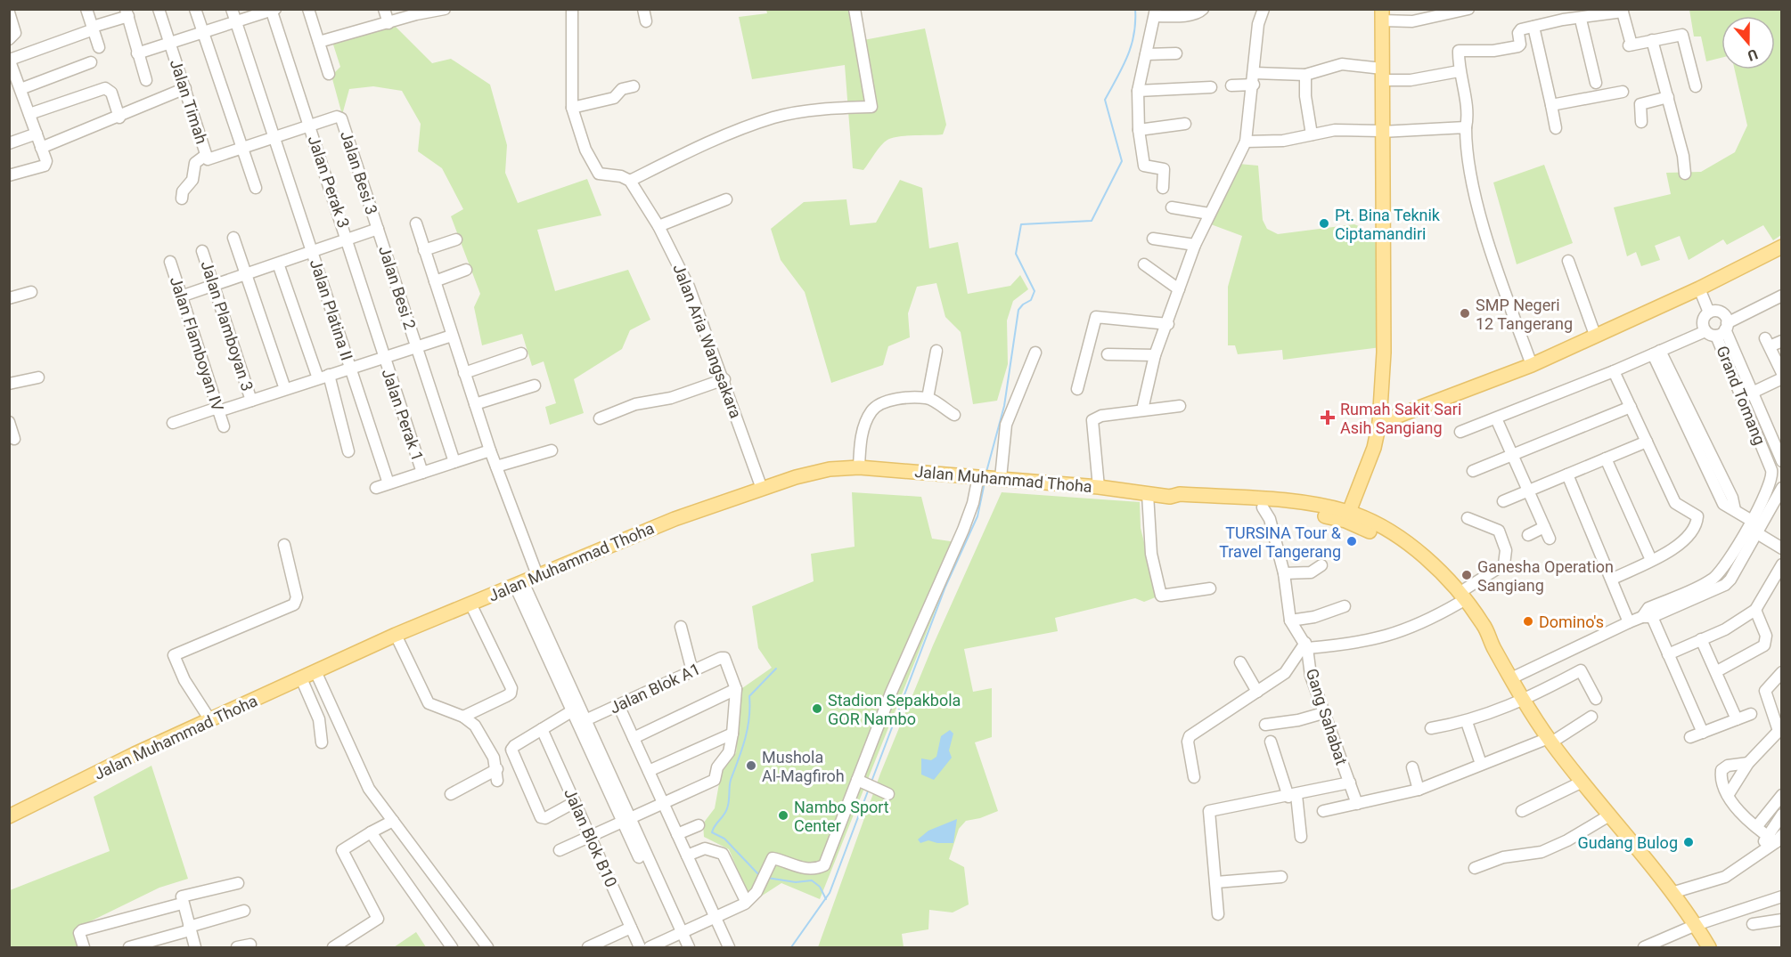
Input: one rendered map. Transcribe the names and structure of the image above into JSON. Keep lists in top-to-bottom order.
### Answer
{
  "streets": {
    "main road": ["Jalan Muhammad Thoha"],
    "street": [
      "Jalan Timah",
      "Jalan Besi 3",
      "Jalan Perak 3",
      "Jalan Besi 2",
      "Jalan Platina II",
      "Jalan Plamboyan 3",
      "Jalan Aria Wangsakara",
      "Jalan Flamboyan IV",
      "Grand Tomang",
      "Jalan Perak 1",
      "Jalan Blok A1",
      "Gang Sahabat",
      "Jalan Blok B10"
    ]
  },
  "crossings": [
    ["Jalan Besi 3", "Jalan Perak 3"],
    ["Jalan Besi 3", "Jalan Besi 2"],
    ["Jalan Perak 3", "Jalan Perak 1"],
    ["Jalan Aria Wangsakara", "Jalan Muhammad Thoha"],
    ["Grand Tomang", "Jalan Muhammad Thoha"],
    ["Jalan Muhammad Thoha", "Gang Sahabat"]
  ],
  "places": {
    "other": [
      "Pt. Bina Teknik Ciptamandiri",
      "SMP Negeri 12 Tangerang",
      "TURSINA Tour & Travel Tangerang",
      "Ganesha Operation Sangiang",
      "Domino's",
      "Stadion Sepakbola GOR Nambo",
      "Mushola Al-Magfiroh",
      "Nambo Sport Center",
      "Gudang Bulog"
    ],
    "health": ["Rumah Sakit Sari Asih Sangiang"]
  },
  "north": "bottom"
}
